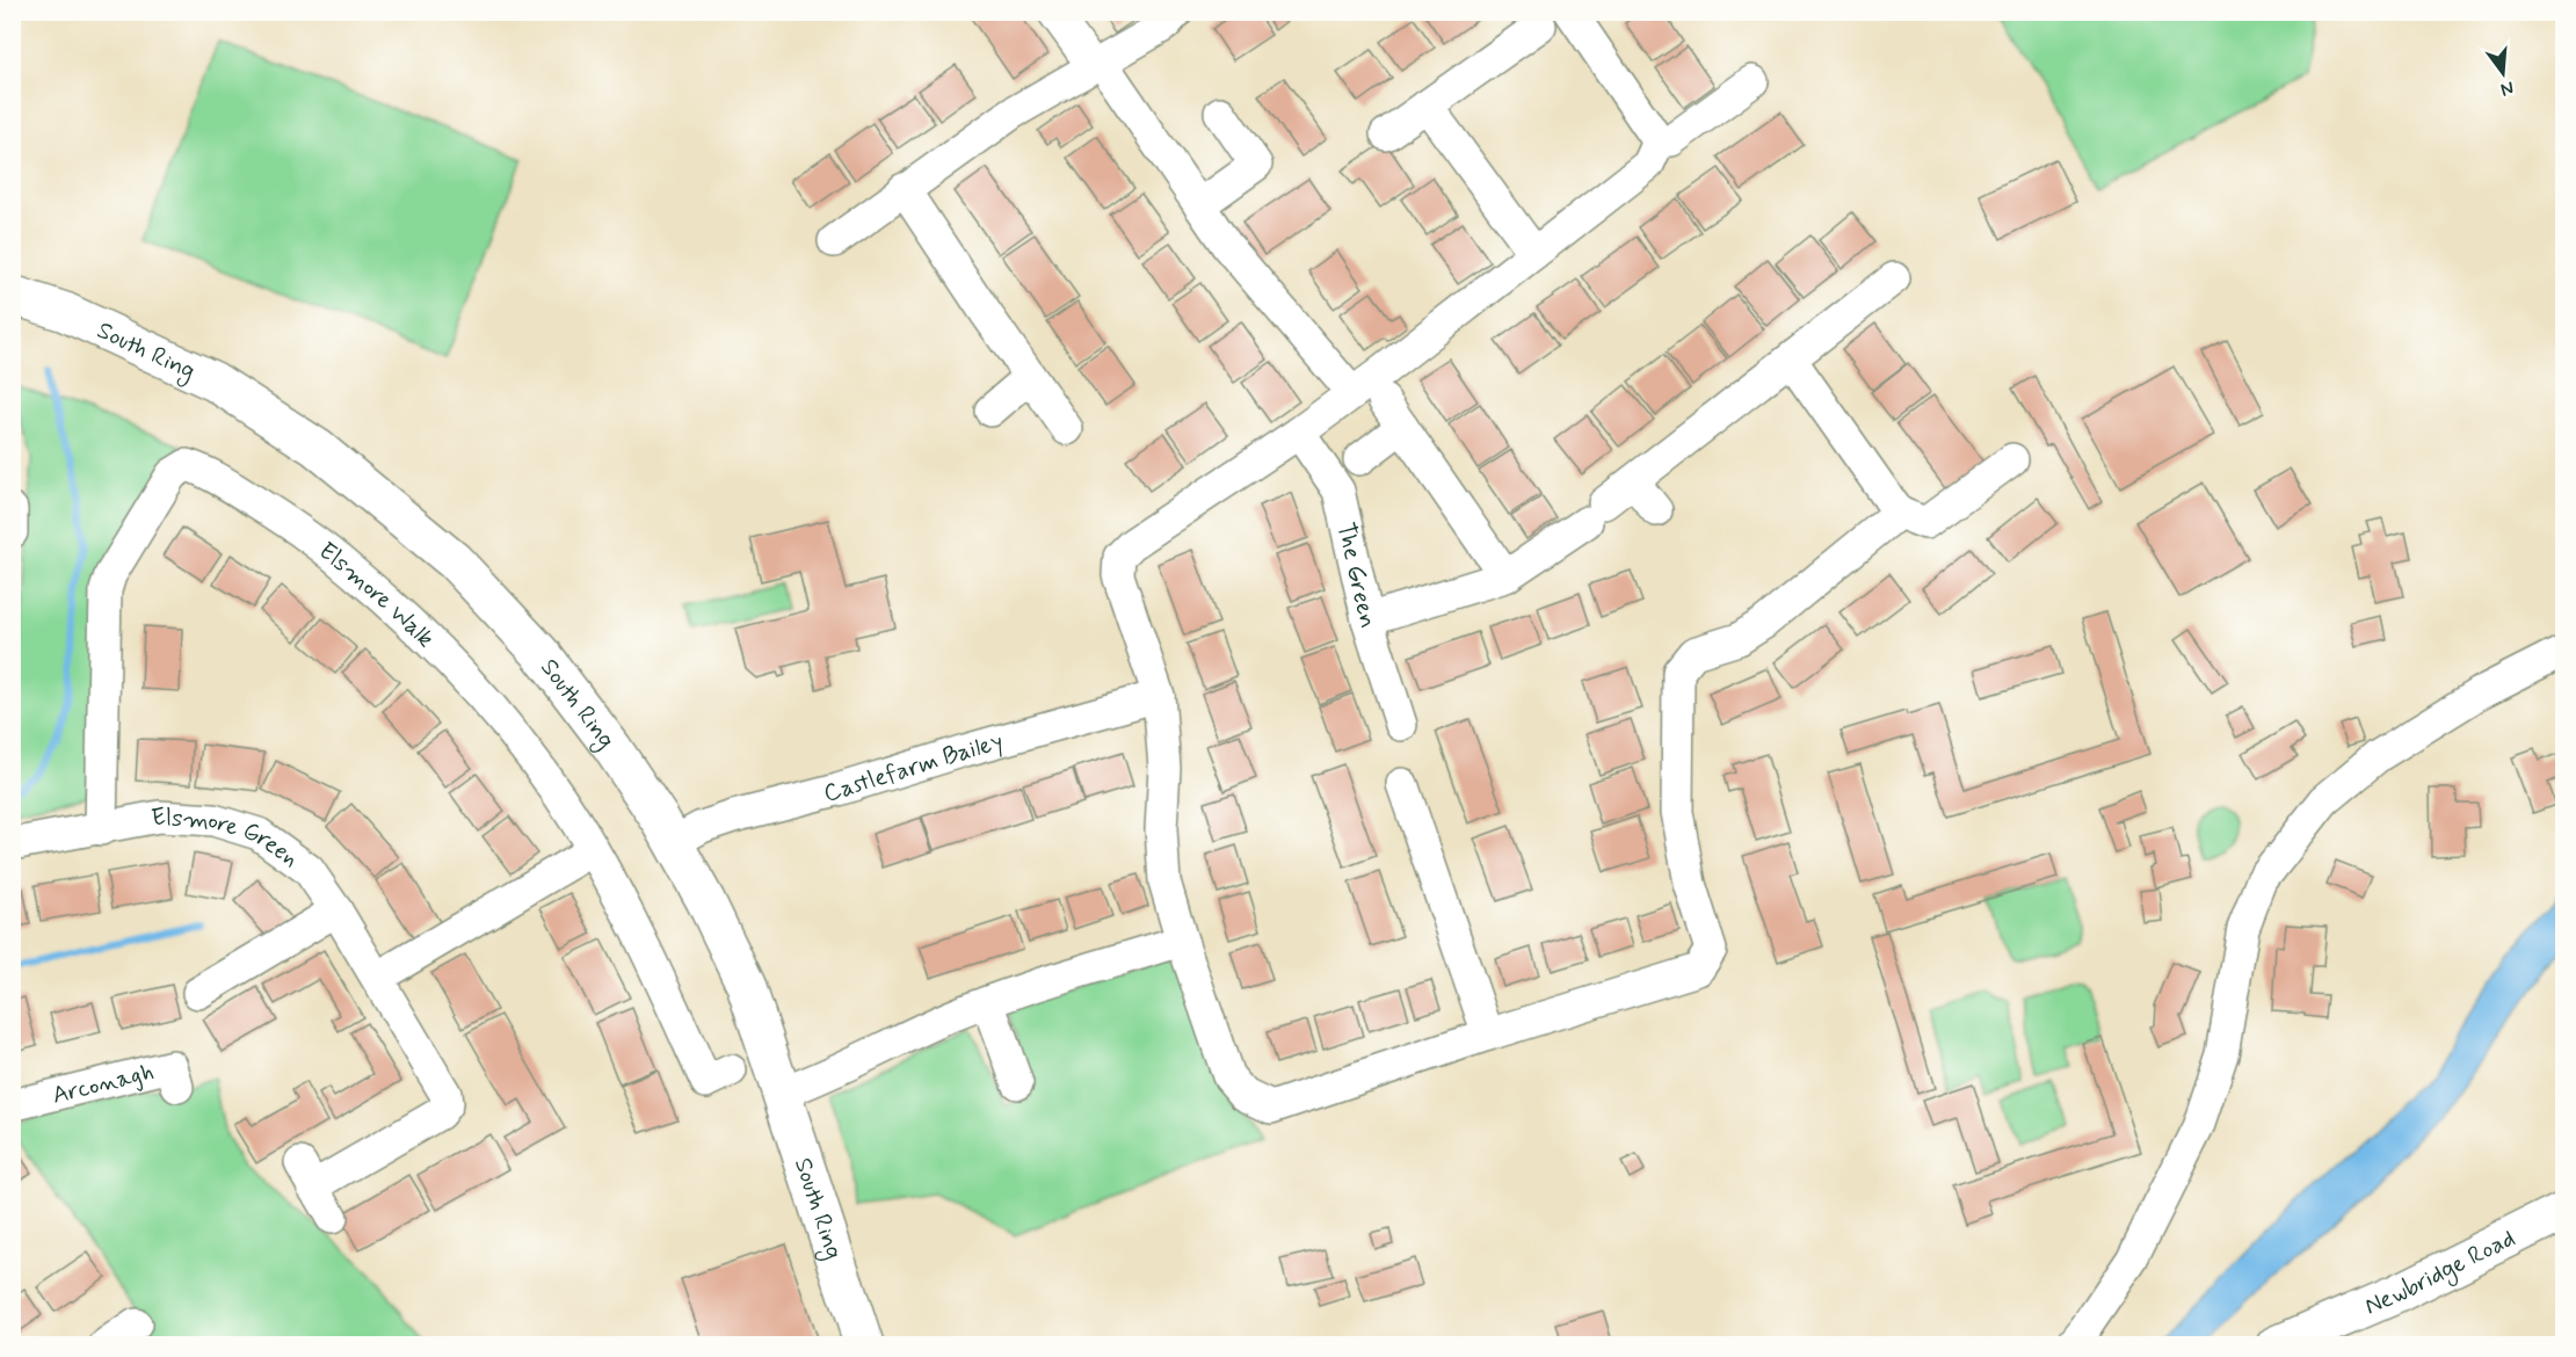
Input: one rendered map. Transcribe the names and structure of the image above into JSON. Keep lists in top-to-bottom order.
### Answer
{
  "streets": {
    "main road": ["South Ring", "Newbridge Road"],
    "street": [
      "The Green",
      "Elsmore Walk",
      "Castlefarm Bailey",
      "Elsmore Green",
      "Arconagh"
    ]
  },
  "crossings": [
    ["South Ring", "Castlefarm Bailey"],
    ["Elsmore Walk", "Elsmore Green"]
  ],
  "north": "bottom"
}
